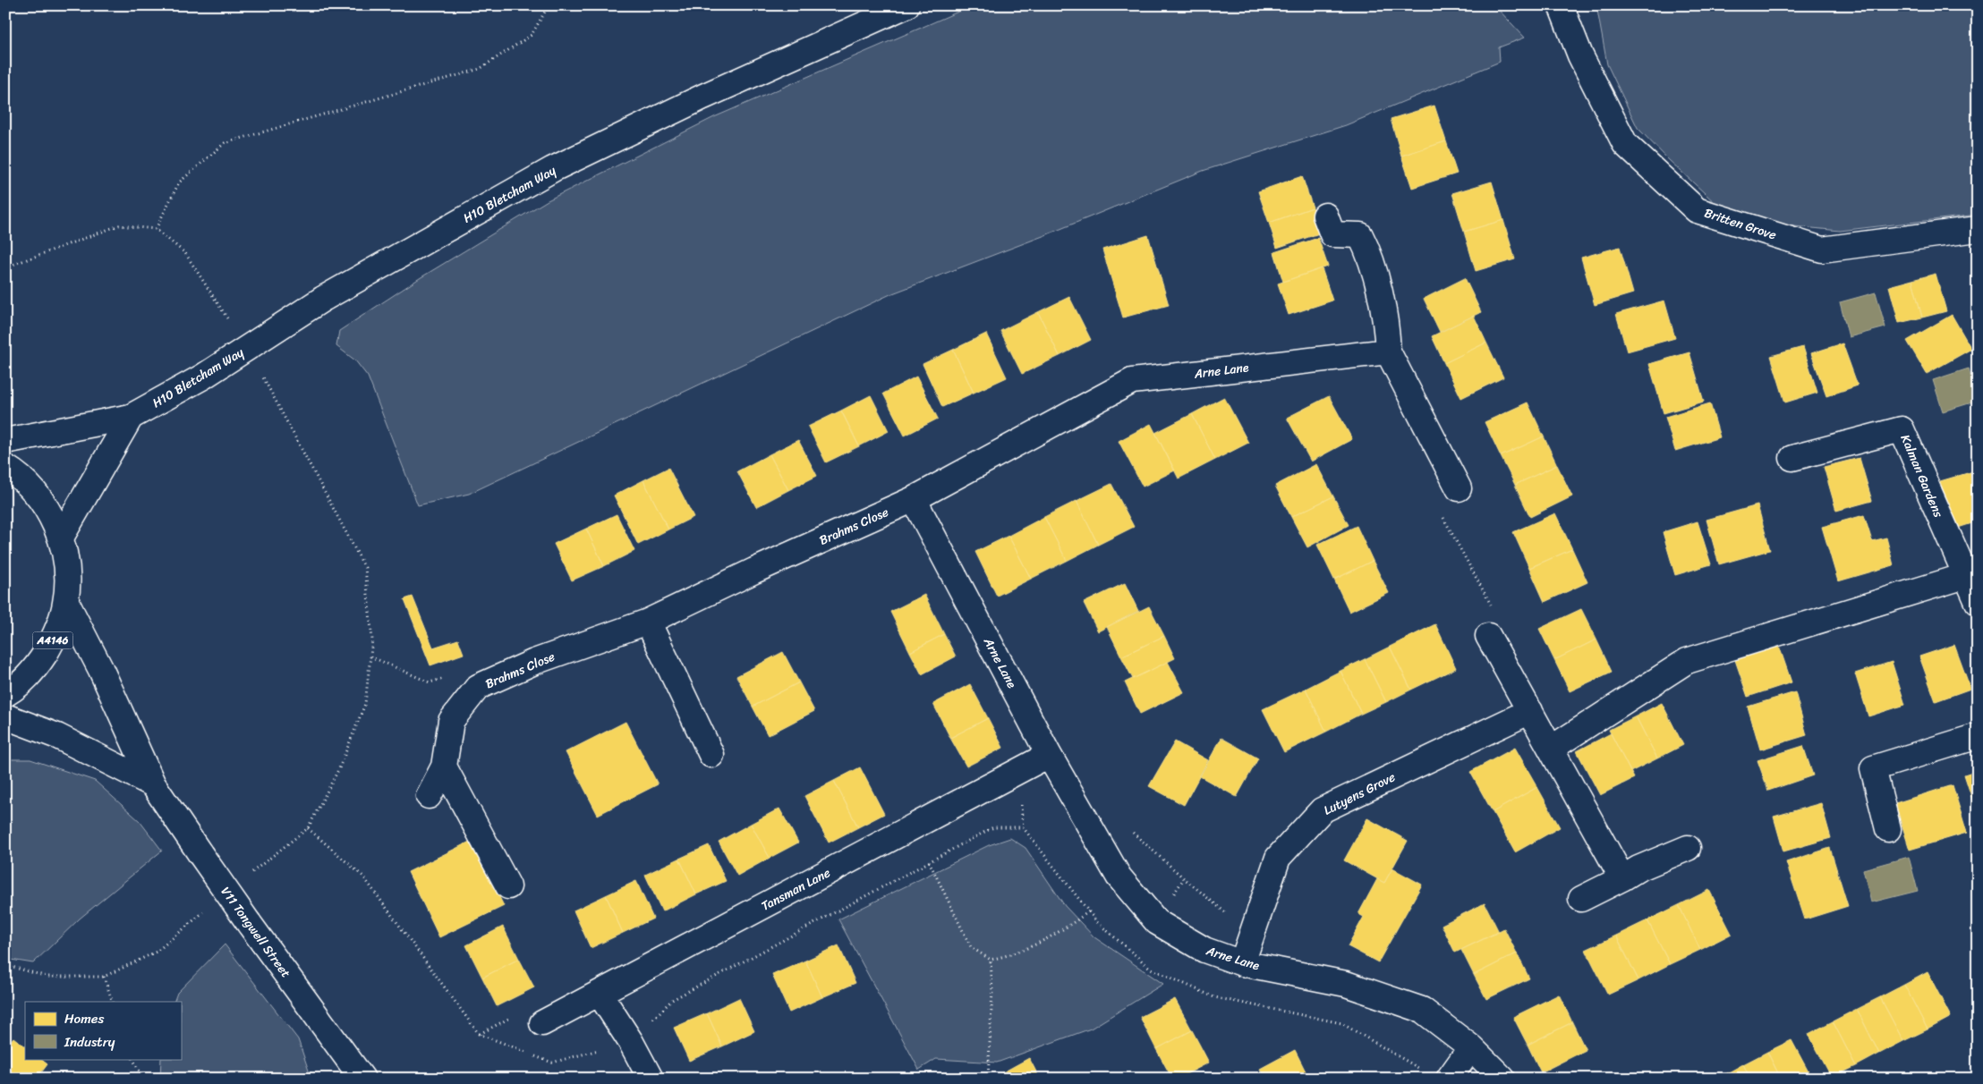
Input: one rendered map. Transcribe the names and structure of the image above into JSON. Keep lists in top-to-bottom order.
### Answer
{
  "streets": {
    "main road": [
      "H10 Bletcham Way",
      "Britten Grove",
      "Arne Lane",
      "Kalman Gardens",
      "Brahms Close",
      "A4146",
      "Lutyens Grove",
      "Tansman Lane",
      "V11 Tongwell Street"
    ]
  },
  "crossings": [
    ["Arne Lane", "Brahms Close"],
    ["Arne Lane", "Lutyens Grove"],
    ["Arne Lane", "Tansman Lane"],
    ["A4146", "V11 Tongwell Street"]
  ],
  "legend": ["Homes", "Industry"]
}
